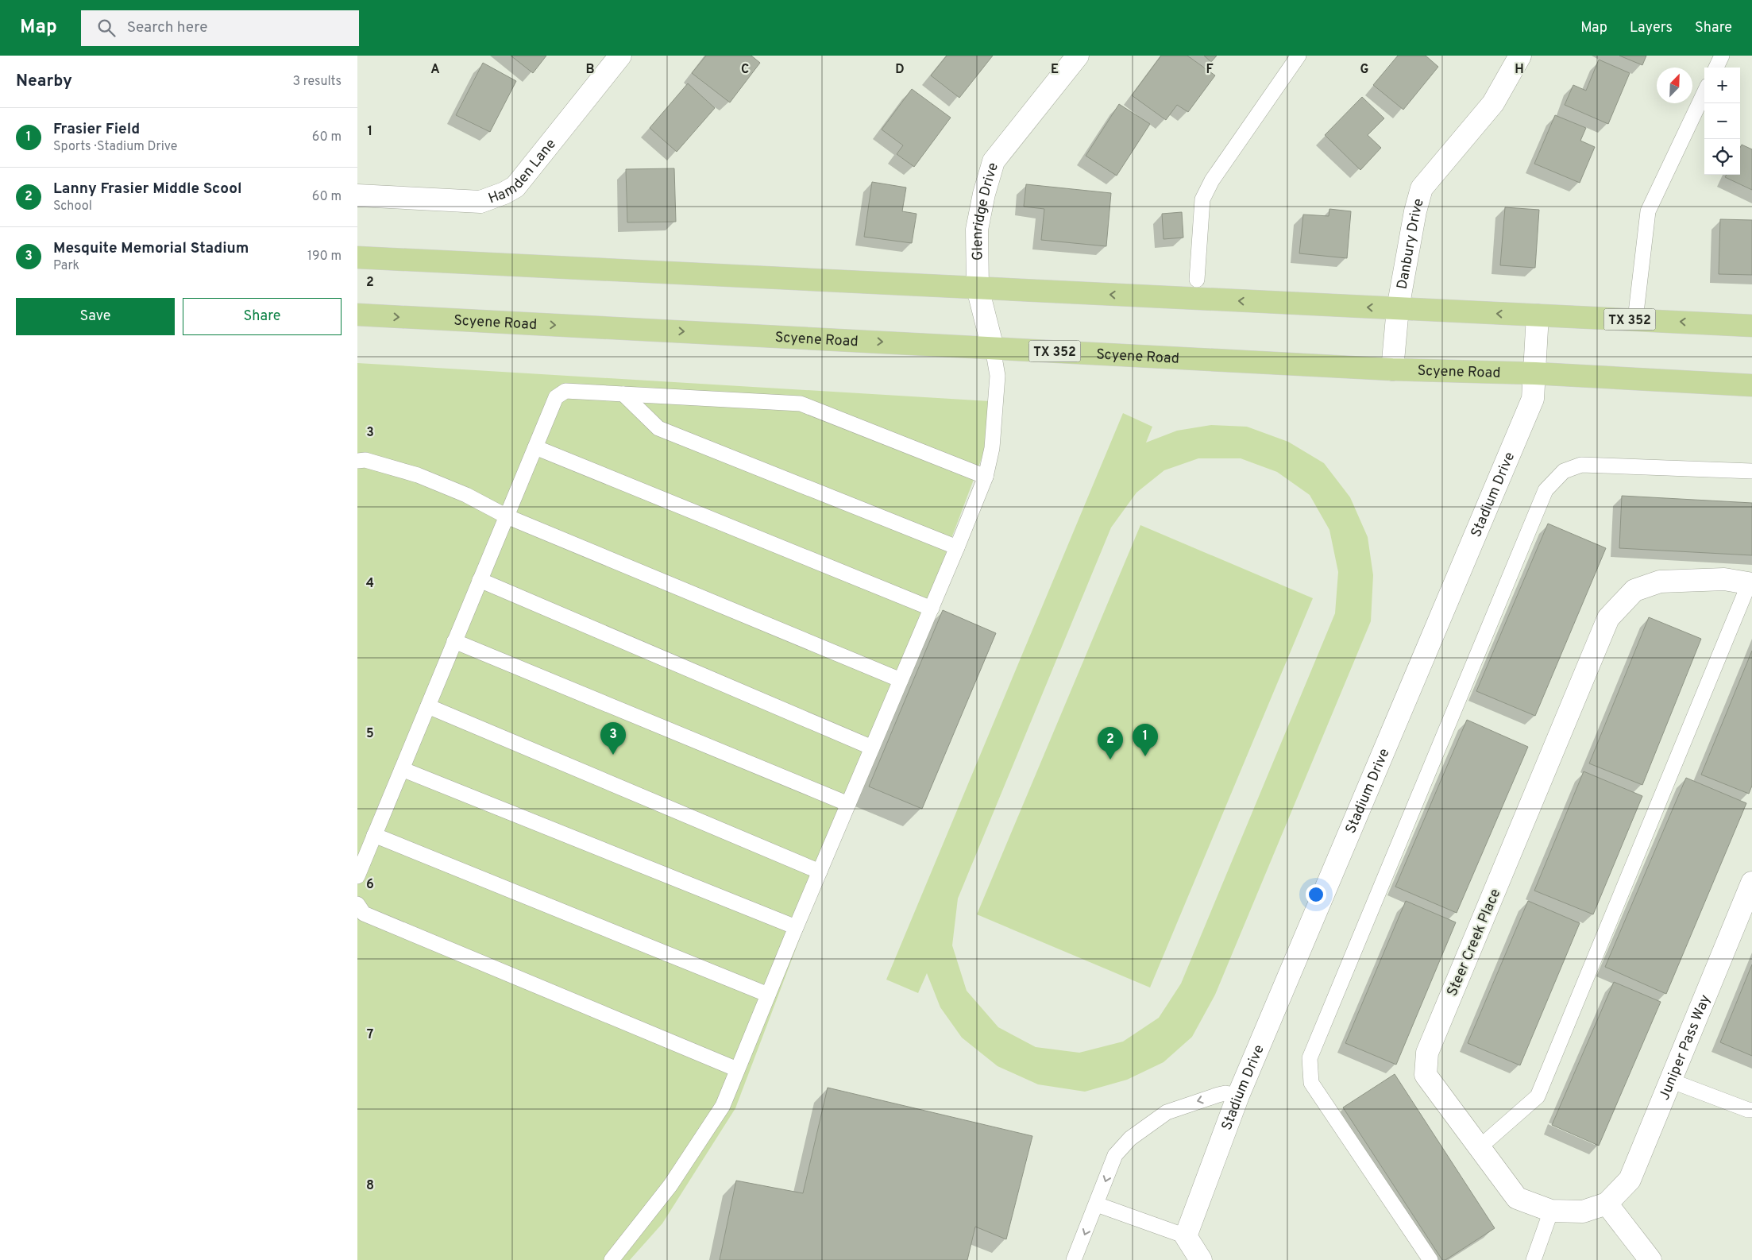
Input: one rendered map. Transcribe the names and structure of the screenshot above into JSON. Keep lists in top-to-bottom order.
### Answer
{
  "streets": {
    "main road": ["TX 352", "Scyene Road"],
    "street": [
      "Hamden Lane",
      "Glenridge Drive",
      "Danbury Drive",
      "Stadium Drive",
      "Steer Creek Place",
      "Juniper Pass Way"
    ]
  },
  "crossings": [
    ["Glenridge Drive", "TX 352"],
    ["Glenridge Drive", "Scyene Road"],
    ["Danbury Drive", "TX 352"],
    ["Danbury Drive", "Scyene Road"],
    ["TX 352", "Stadium Drive"],
    ["Scyene Road", "Stadium Drive"],
    ["Steer Creek Place", "Juniper Pass Way"]
  ],
  "north": "top right",
  "page": {
    "header": "Map",
    "search": "Search here",
    "nav": ["Map", "Layers", "Share"],
    "heading": ["Nearby", "3 results"],
    "map_buttons": ["+", "−"],
    "list": [
      {
        "mark": "1",
        "name": "Frasier Field",
        "note": "Sports · Stadium Drive",
        "value": "60 m"
      },
      {
        "mark": "2",
        "name": "Lanny Frasier Middle Scool",
        "note": "School",
        "value": "60 m"
      },
      {
        "mark": "3",
        "name": "Mesquite Memorial Stadium",
        "note": "Park",
        "value": "190 m"
      }
    ],
    "buttons": ["Save", "Share"],
    "pins": ["3", "1", "2"]
  },
  "grid": {
    "columns": [
      "A",
      "B",
      "C",
      "D",
      "E",
      "F",
      "G",
      "H"
    ],
    "rows": [
      "1",
      "2",
      "3",
      "4",
      "5",
      "6",
      "7",
      "8"
    ]
  }
}
